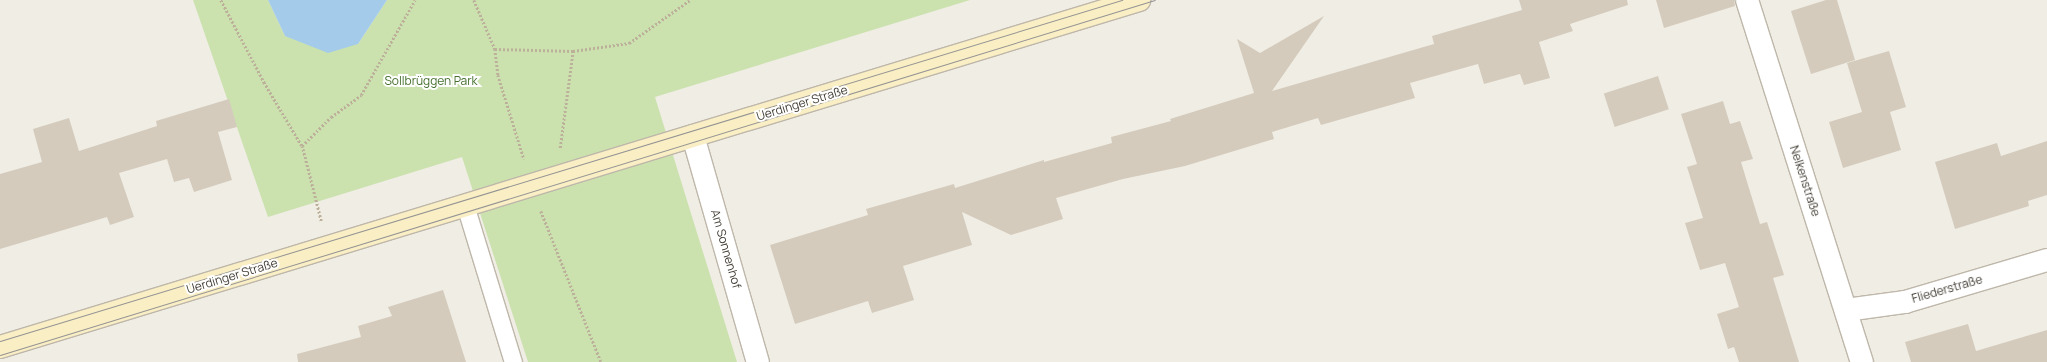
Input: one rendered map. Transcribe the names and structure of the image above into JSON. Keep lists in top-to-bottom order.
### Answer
{
  "streets": {
    "main road": ["Uerdinger Straße"],
    "street": ["Nelkenstraße", "Am Sonnenhof", "Fliederstraße"]
  },
  "crossings": [
    ["Uerdinger Straße", "Am Sonnenhof"],
    ["Nelkenstraße", "Fliederstraße"]
  ],
  "parks": ["Sollbrüggen Park"]
}
